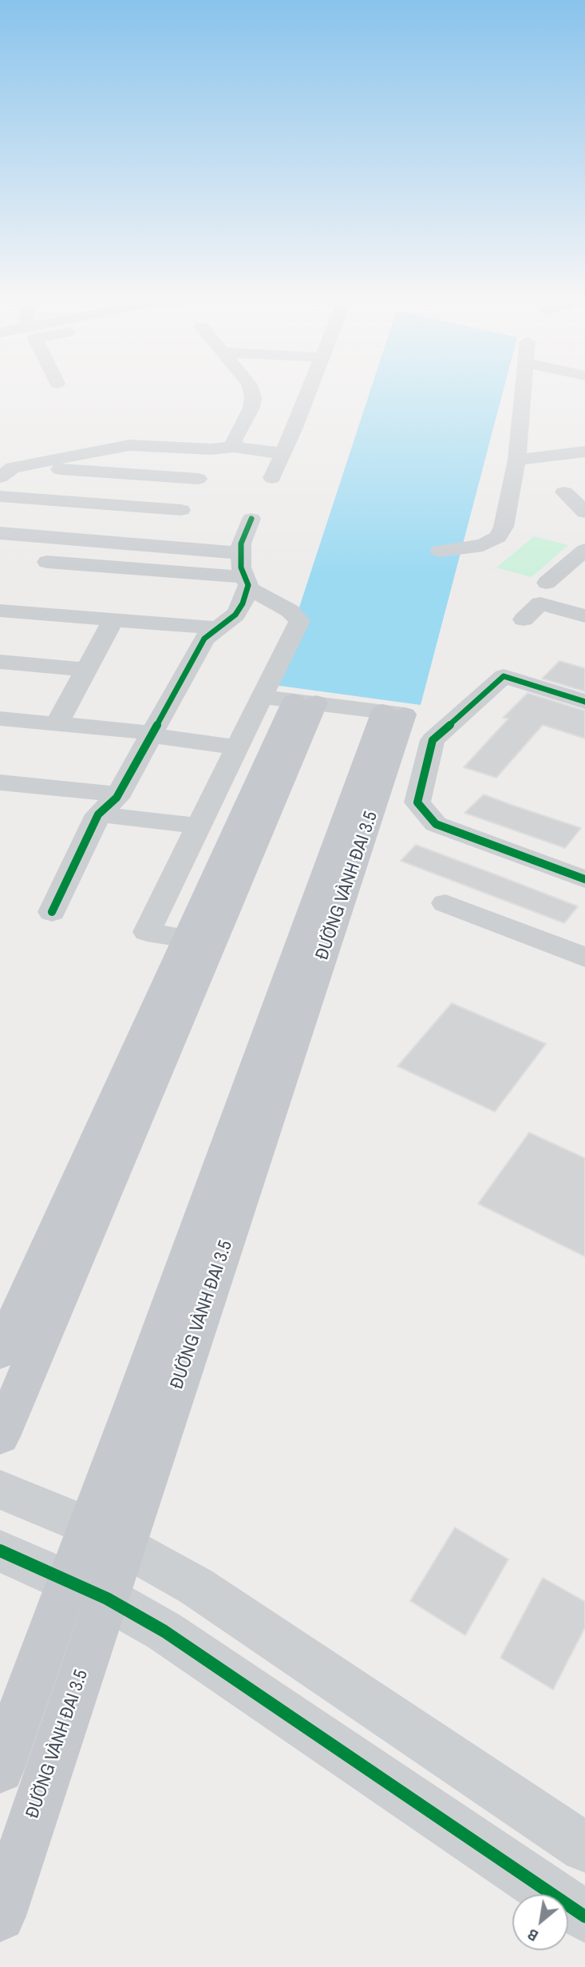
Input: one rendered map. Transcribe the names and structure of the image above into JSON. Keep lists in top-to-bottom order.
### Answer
{
  "streets": {
    "main road": ["ĐƯỜNG VÀNH ĐAI 3.5"]
  },
  "north": "bottom left"
}
